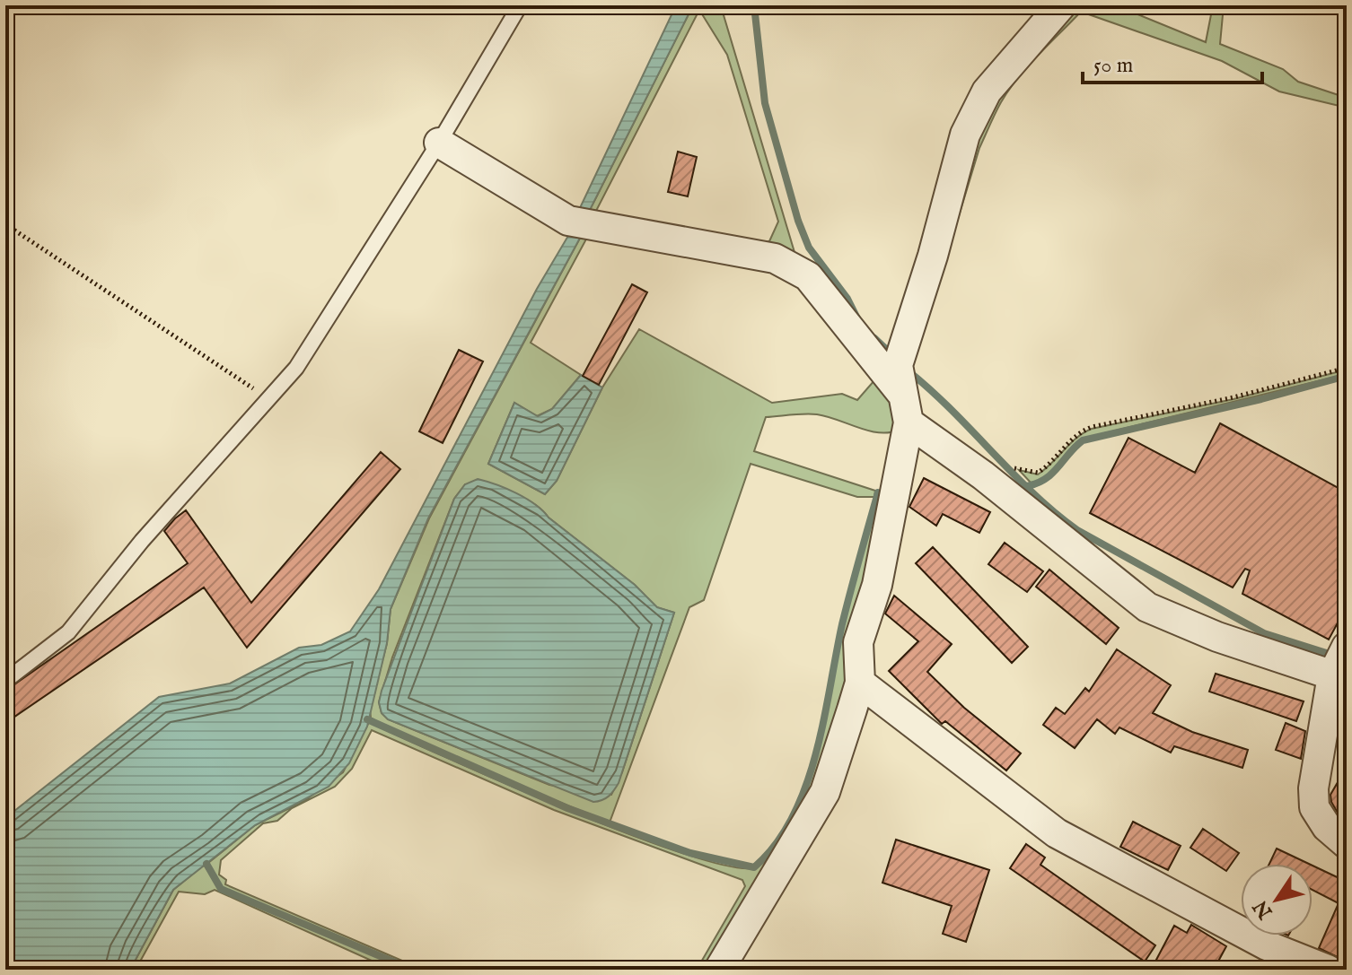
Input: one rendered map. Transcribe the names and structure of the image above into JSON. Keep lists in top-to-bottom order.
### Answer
{
  "scale_bar": "50 m",
  "north": "bottom left"
}
